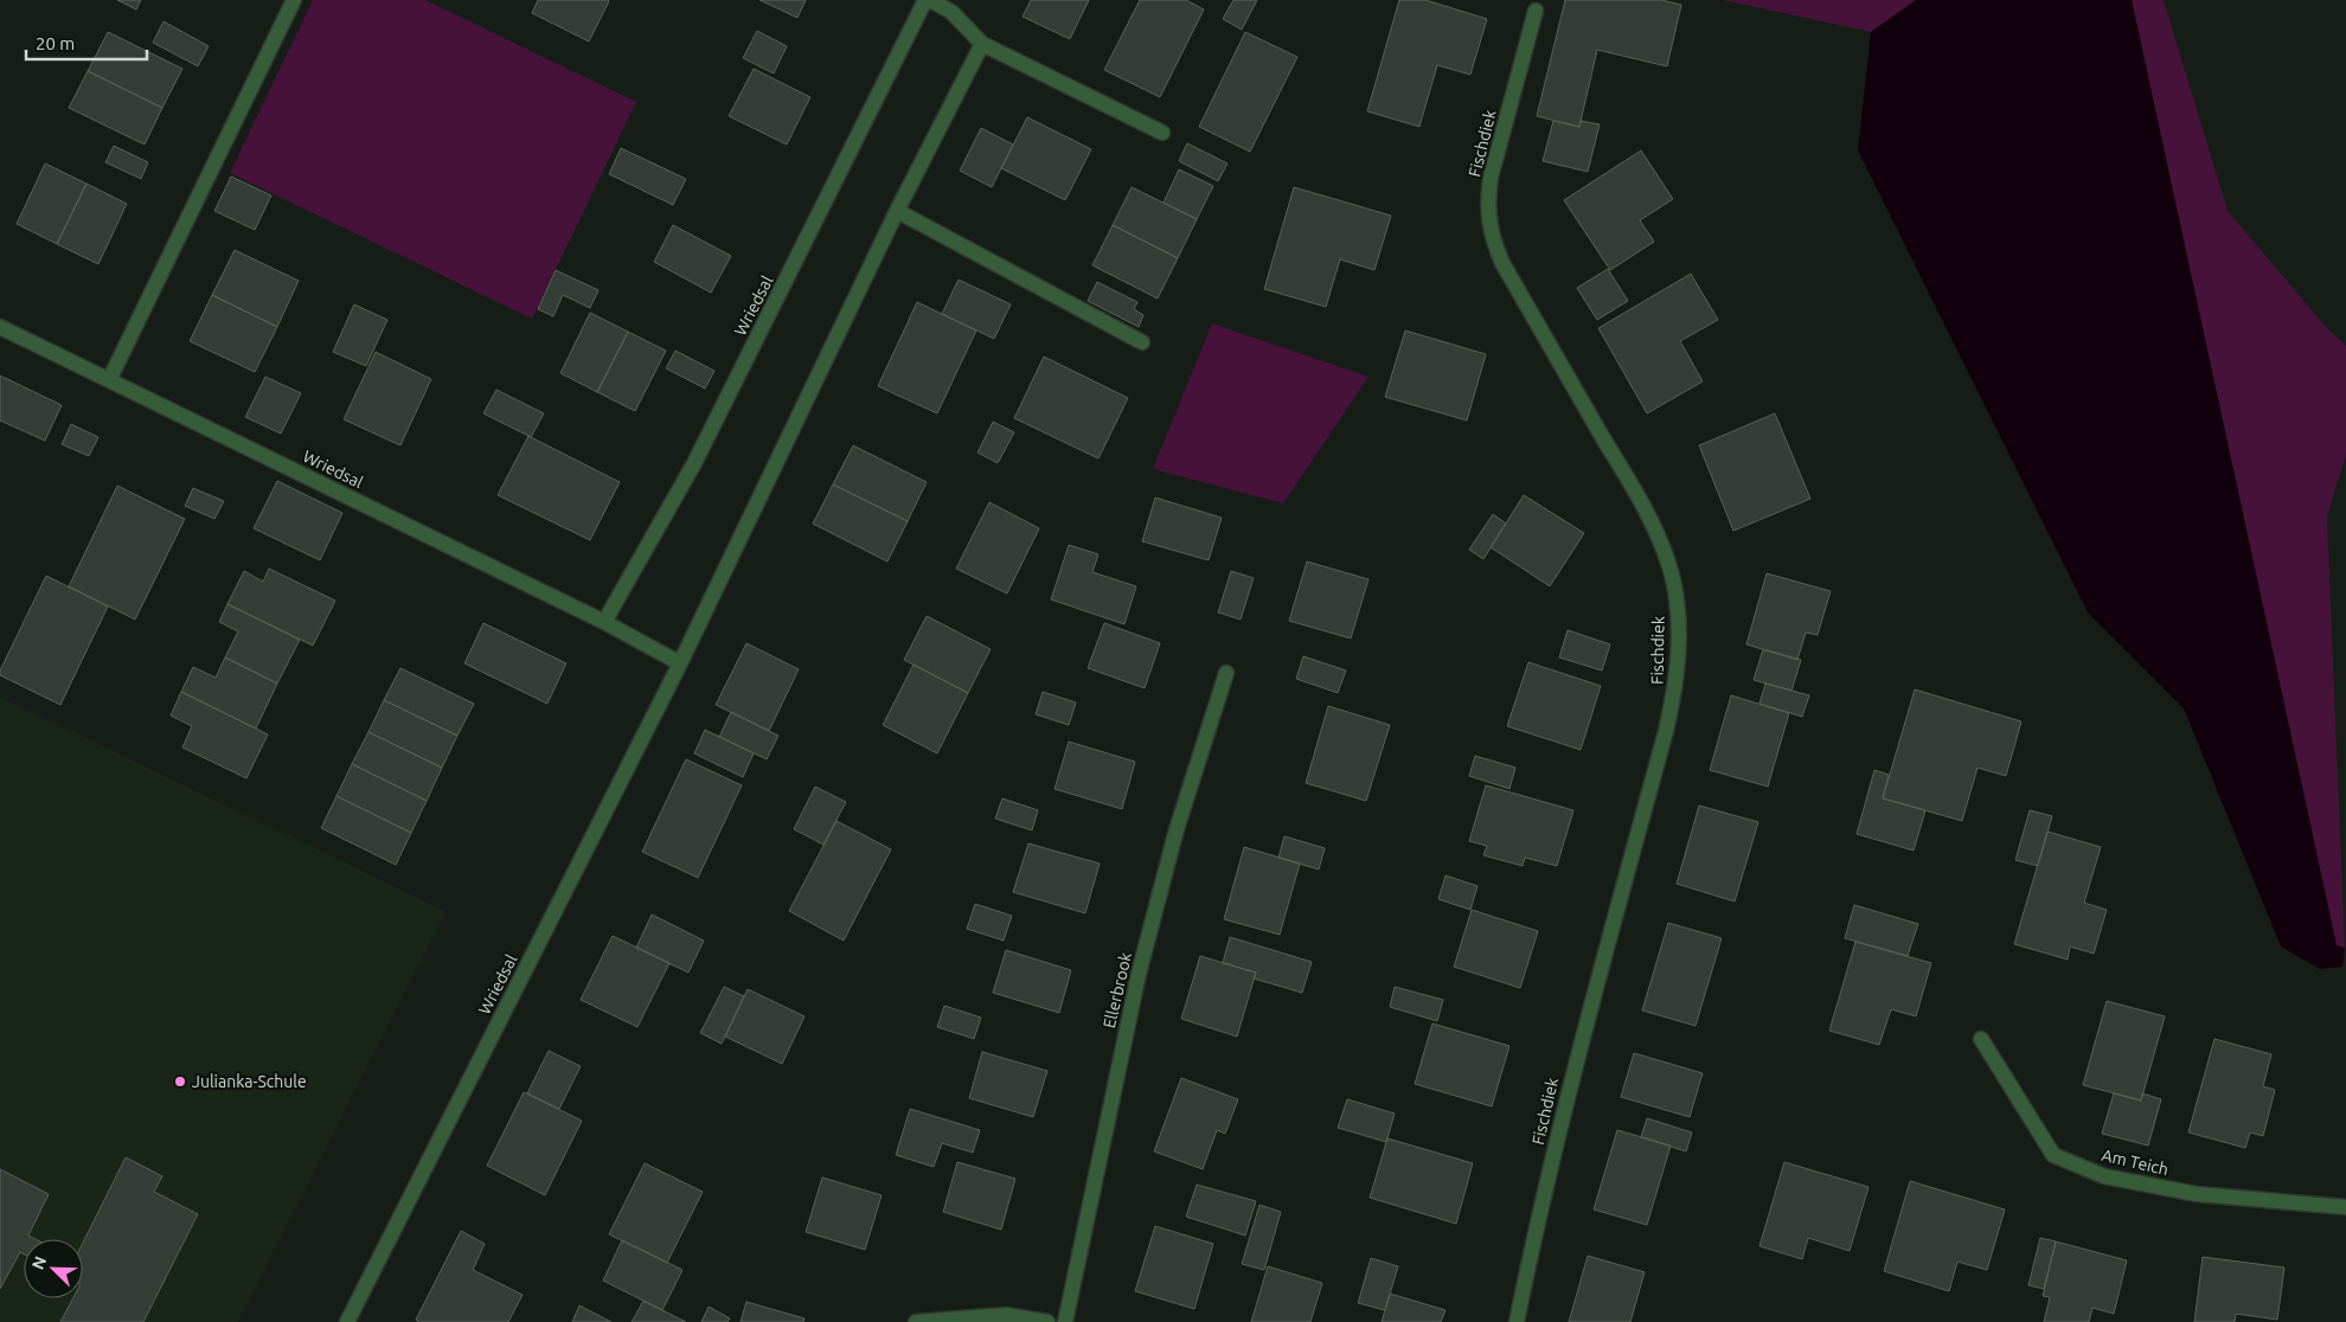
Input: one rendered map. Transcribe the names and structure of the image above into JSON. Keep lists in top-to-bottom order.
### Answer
{
  "streets": {
    "street": [
      "Fischdiek",
      "Wriedsal",
      "Ellerbrook",
      "Am Teich"
    ]
  },
  "places": ["Julianka-Schule"],
  "scale_bar": "20 m",
  "north": "top left"
}
